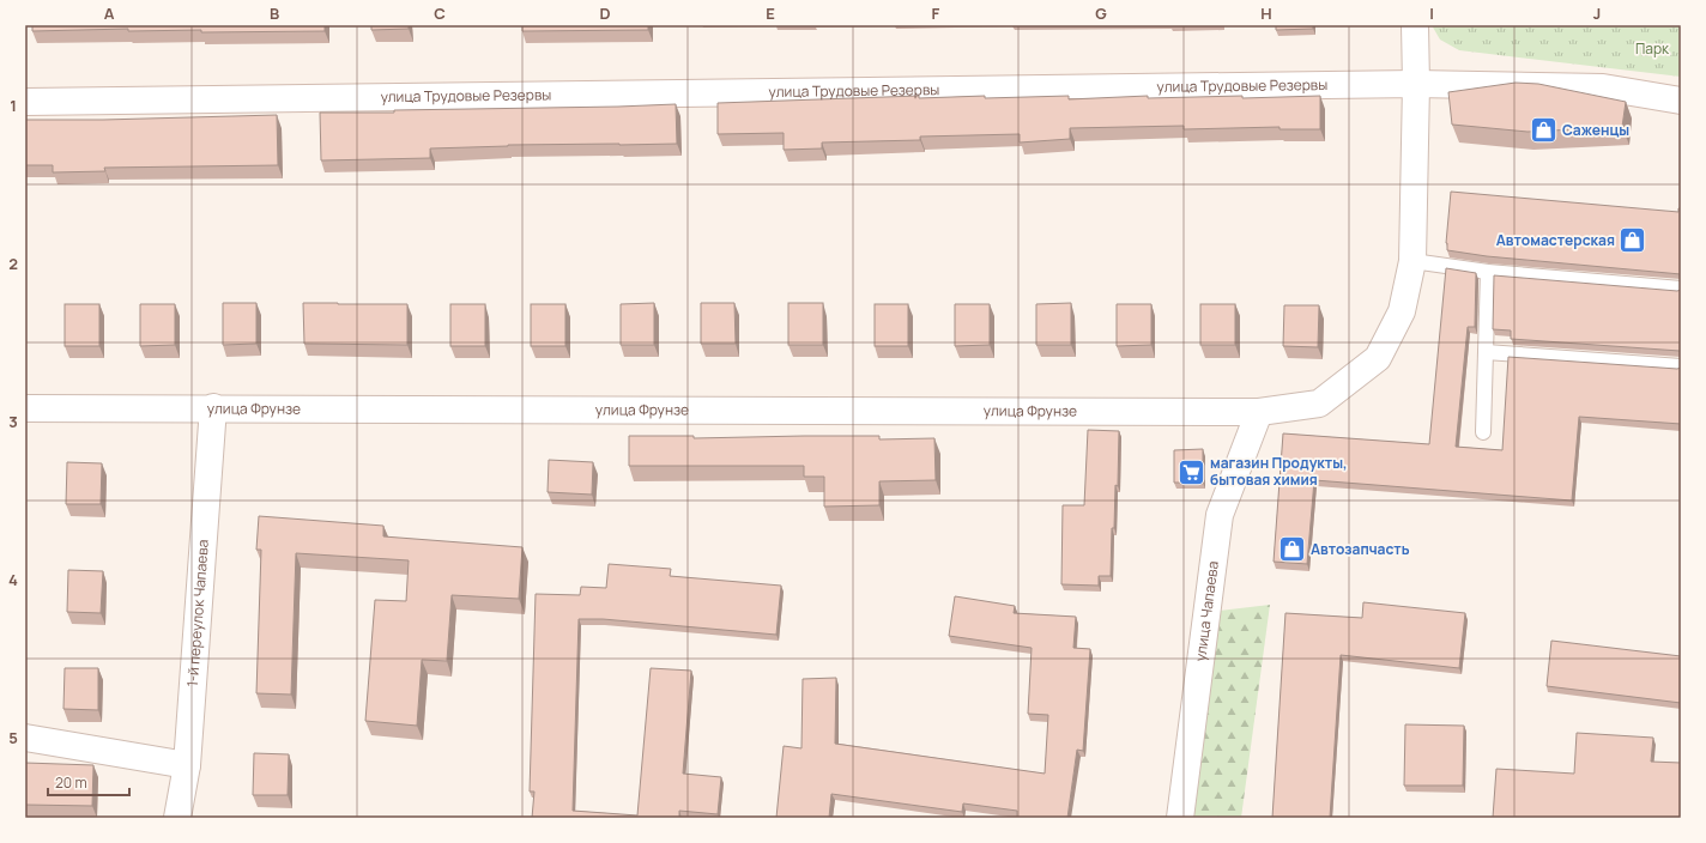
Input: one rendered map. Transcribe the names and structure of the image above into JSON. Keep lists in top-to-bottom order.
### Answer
{
  "streets": {
    "street": [
      "улица Трудовые Резервы",
      "улица Фрунзе",
      "улица Чапаева",
      "1-й переулок Чапаева"
    ]
  },
  "crossings": [
    ["улица Трудовые Резервы", "улица Фрунзе"],
    ["улица Фрунзе", "улица Чапаева"],
    ["улица Фрунзе", "1-й переулок Чапаева"]
  ],
  "parks": ["Парк"],
  "places": {
    "shop": ["Саженцы", "Автомастерская", "Автозапчасть"],
    "supermarket": ["магазин Продукты, бытовая химия"]
  },
  "scale_bar": "20 m",
  "grid": {
    "columns": [
      "A",
      "B",
      "C",
      "D",
      "E",
      "F",
      "G",
      "H",
      "I",
      "J"
    ],
    "rows": [
      "1",
      "2",
      "3",
      "4",
      "5"
    ]
  }
}
